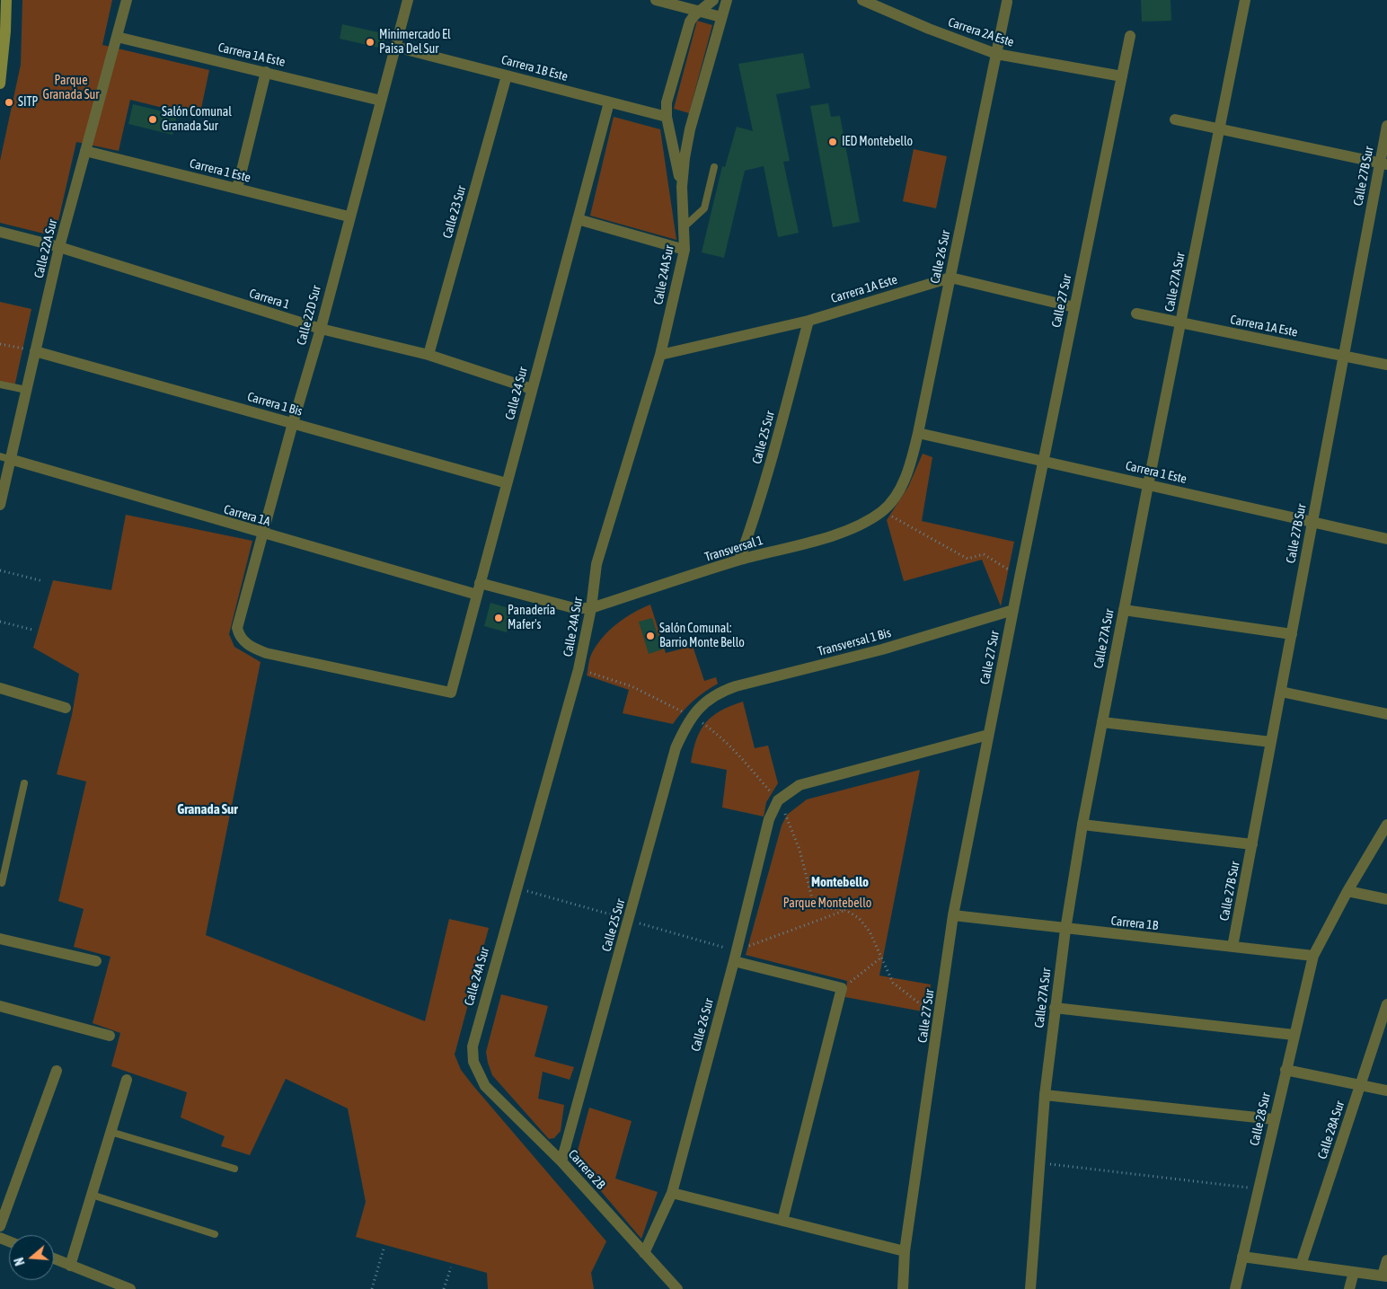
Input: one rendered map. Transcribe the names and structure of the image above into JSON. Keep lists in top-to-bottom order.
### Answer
{
  "streets": {
    "street": [
      "Carrera 2A Este",
      "Carrera 1A Este",
      "Carrera 1B Este",
      "Carrera 1 Este",
      "Calle 27B Sur",
      "Calle 23 Sur",
      "Calle 22A Sur",
      "Calle 26 Sur",
      "Calle 24A Sur",
      "Calle 27A Sur",
      "Carrera 1",
      "Calle 27 Sur",
      "Calle 22D Sur",
      "Calle 24 Sur",
      "Carrera 1 Bis",
      "Calle 25 Sur",
      "Carrera 1A",
      "Transversal 1",
      "Transversal 1 Bis",
      "Carrera 1B",
      "Calle 28 Sur",
      "Calle 28A Sur",
      "Carrera 2B"
    ]
  },
  "crossings": [
    ["Carrera 2A Este", "Calle 26 Sur"],
    ["Carrera 2A Este", "Calle 27 Sur"],
    ["Carrera 1A Este", "Calle 27B Sur"],
    ["Carrera 1A Este", "Calle 22A Sur"],
    ["Carrera 1A Este", "Calle 26 Sur"],
    ["Carrera 1A Este", "Calle 24A Sur"],
    ["Carrera 1A Este", "Calle 27A Sur"],
    ["Carrera 1A Este", "Calle 22D Sur"],
    ["Carrera 1A Este", "Calle 25 Sur"],
    ["Carrera 1B Este", "Calle 23 Sur"],
    ["Carrera 1B Este", "Calle 24A Sur"],
    ["Carrera 1B Este", "Calle 22D Sur"],
    ["Carrera 1B Este", "Calle 24 Sur"],
    ["Carrera 1 Este", "Calle 27B Sur"],
    ["Carrera 1 Este", "Calle 22A Sur"],
    ["Carrera 1 Este", "Calle 26 Sur"],
    ["Carrera 1 Este", "Calle 27A Sur"],
    ["Carrera 1 Este", "Calle 27 Sur"],
    ["Carrera 1 Este", "Calle 22D Sur"],
    ["Calle 27B Sur", "Carrera 1B"],
    ["Calle 23 Sur", "Carrera 1"],
    ["Calle 22A Sur", "Carrera 1"],
    ["Calle 22A Sur", "Carrera 1 Bis"],
    ["Calle 22A Sur", "Carrera 1A"],
    ["Calle 26 Sur", "Calle 27 Sur"],
    ["Calle 26 Sur", "Transversal 1"],
    ["Calle 26 Sur", "Carrera 2B"],
    ["Calle 24A Sur", "Transversal 1"],
    ["Calle 24A Sur", "Carrera 2B"],
    ["Calle 27A Sur", "Carrera 1B"],
    ["Carrera 1", "Calle 22D Sur"],
    ["Carrera 1", "Calle 24 Sur"],
    ["Calle 27 Sur", "Transversal 1 Bis"],
    ["Calle 27 Sur", "Carrera 1B"],
    ["Calle 22D Sur", "Calle 24 Sur"],
    ["Calle 22D Sur", "Carrera 1 Bis"],
    ["Calle 22D Sur", "Carrera 1A"],
    ["Calle 24 Sur", "Carrera 1 Bis"],
    ["Calle 24 Sur", "Carrera 1A"],
    ["Calle 25 Sur", "Transversal 1"],
    ["Calle 25 Sur", "Transversal 1 Bis"],
    ["Calle 25 Sur", "Carrera 2B"],
    ["Carrera 1B", "Calle 28 Sur"]
  ],
  "districts": ["Granada Sur", "Montebello"],
  "parks": ["Parque Granada Sur", "Parque Montebello"],
  "places": [
    "Minimercado El Paisa Del Sur",
    "SITP",
    "Salón Comunal Granada Sur",
    "IED Montebello",
    "Panadería Mafer's",
    "Salón Comunal: Barrio Monte Bello"
  ],
  "north": "left"
}
